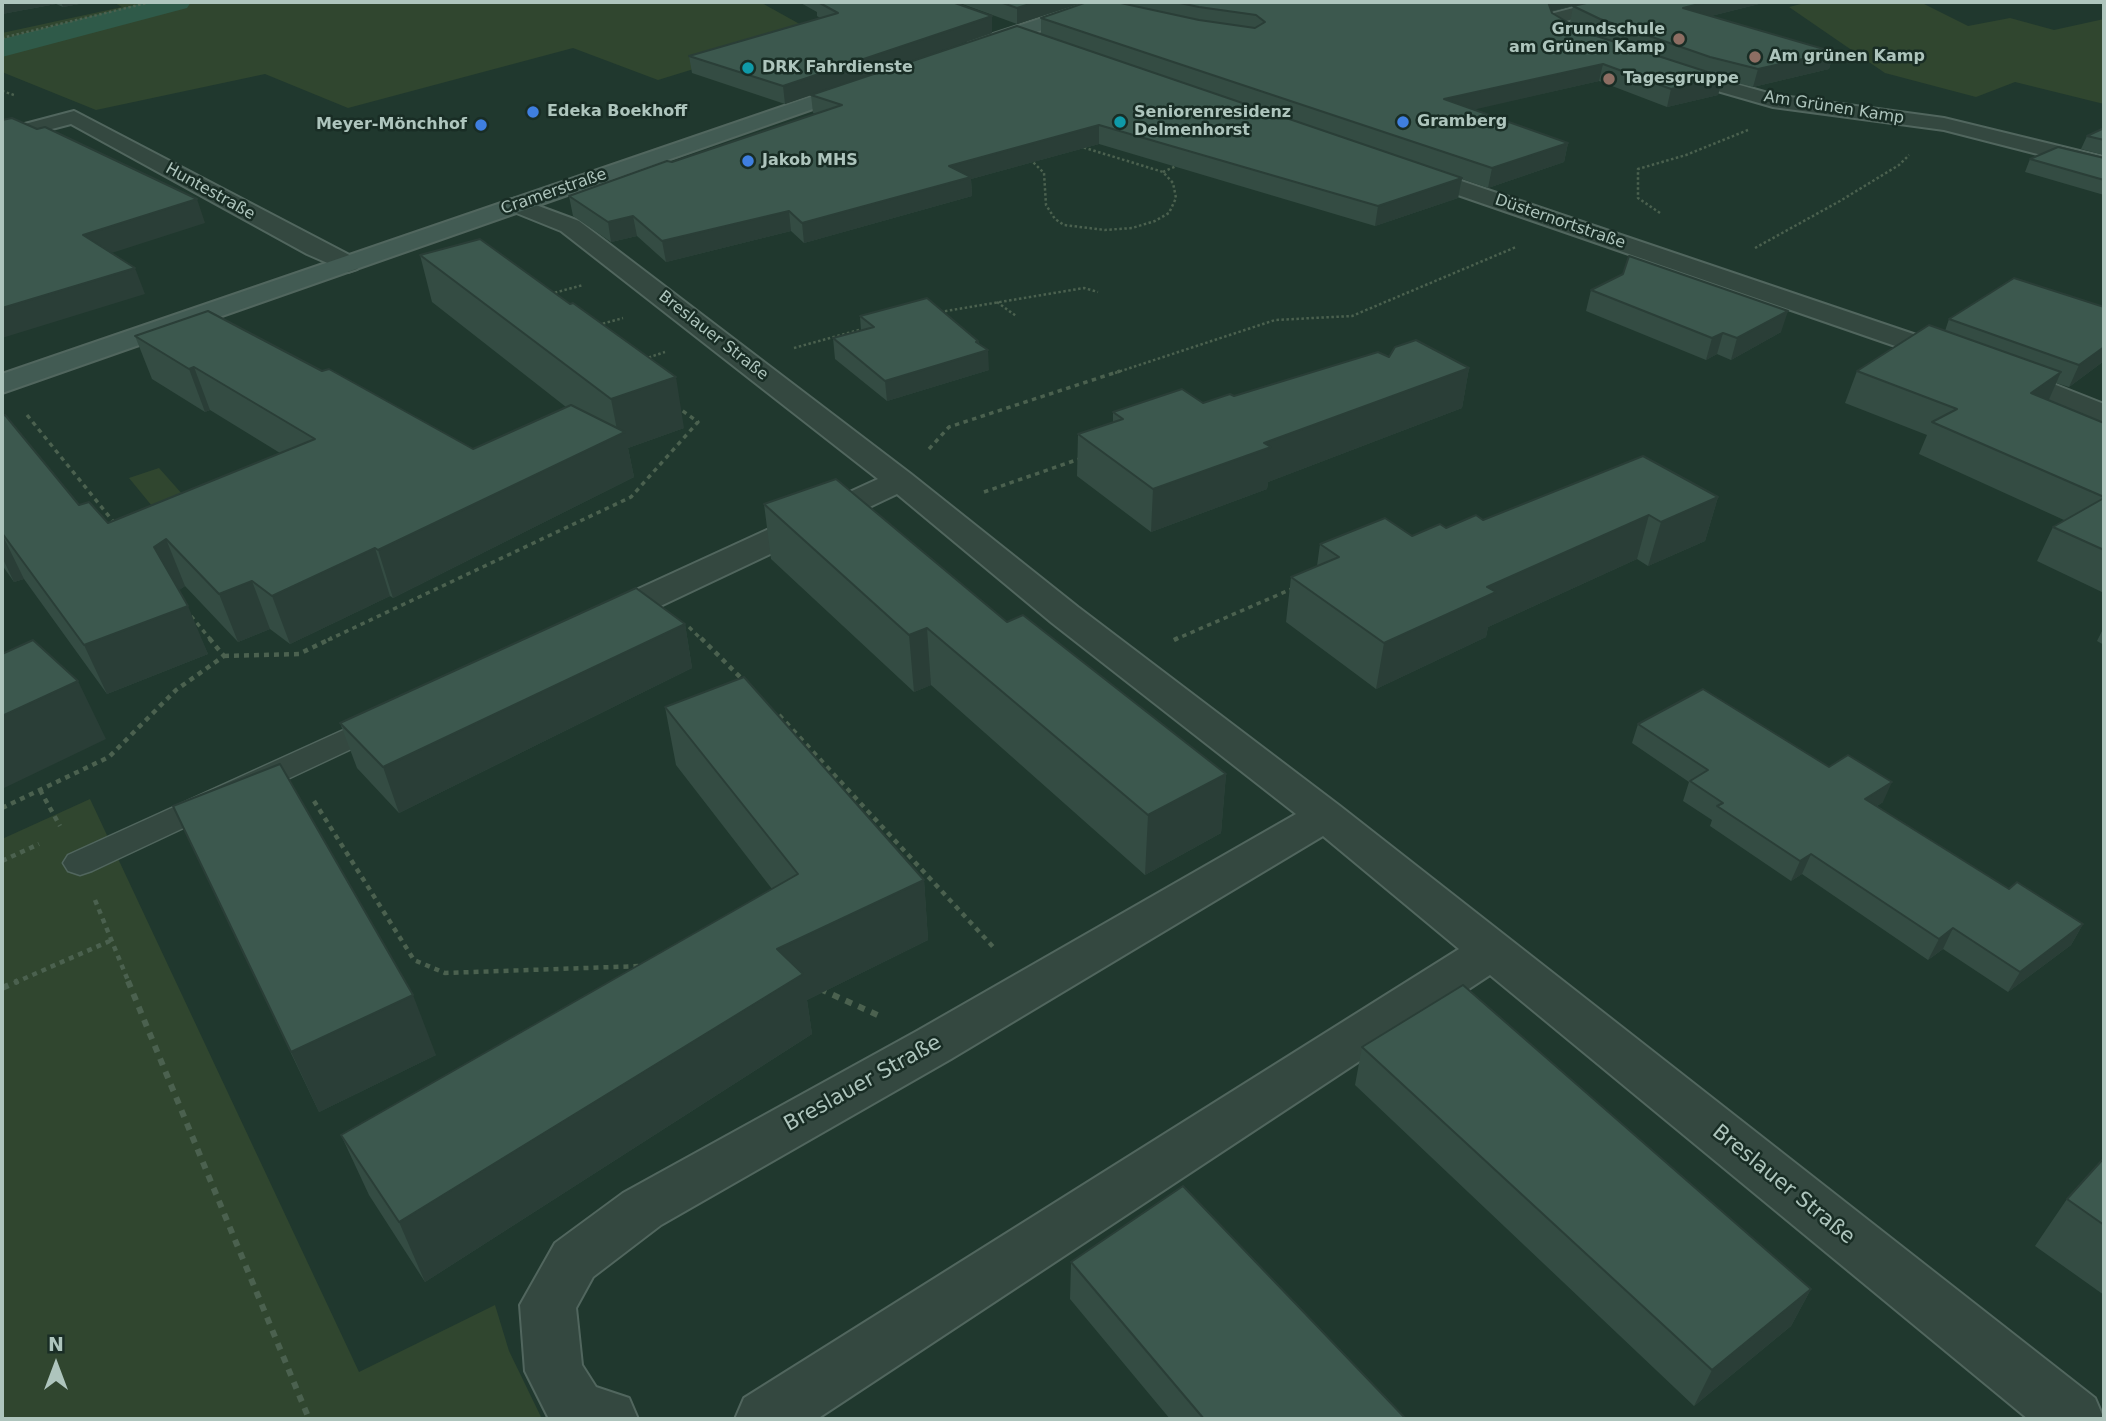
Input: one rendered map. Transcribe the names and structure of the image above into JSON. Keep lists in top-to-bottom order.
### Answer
{
  "streets": {
    "main road": ["Cramerstraße"],
    "street": [
      "Am Grünen Kamp",
      "Huntestraße",
      "Düsternortstraße",
      "Breslauer Straße"
    ]
  },
  "crossings": [
    ["Huntestraße", "Cramerstraße"],
    ["Cramerstraße", "Breslauer Straße"]
  ],
  "places": [
    "Grundschule am Grünen Kamp",
    "Am grünen Kamp",
    "DRK Fahrdienste",
    "Tagesgruppe",
    "Edeka Boekhoff",
    "Seniorenresidenz Delmenhorst",
    "Gramberg",
    "Meyer-Mönchhof",
    "Jakob MHS"
  ],
  "north": "top"
}
